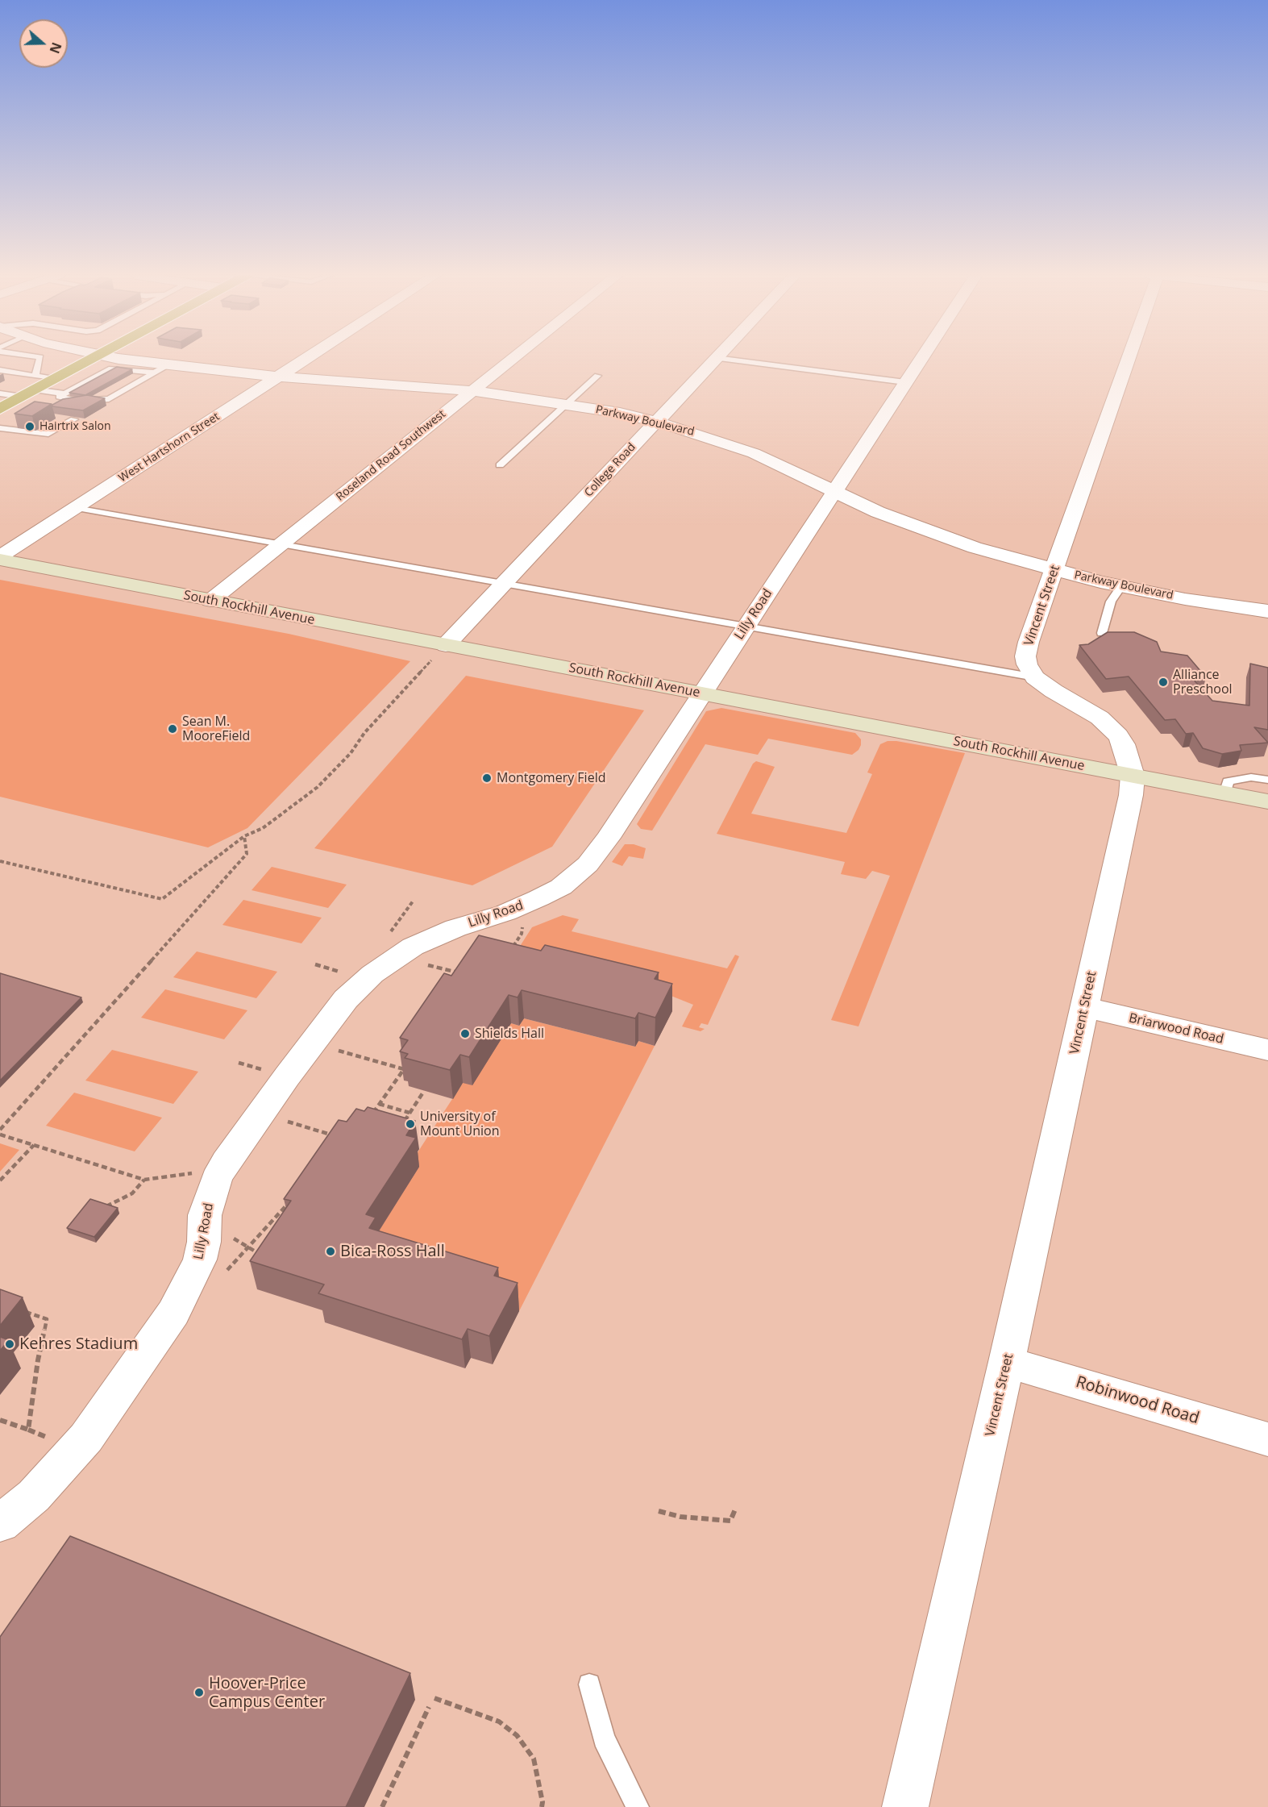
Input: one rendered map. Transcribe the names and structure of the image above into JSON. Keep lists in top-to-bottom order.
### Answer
{
  "streets": {
    "street": [
      "Parkway Boulevard",
      "West Hartshorn Street",
      "Roseland Road Southwest",
      "College Road",
      "Vincent Street",
      "South Rockhill Avenue",
      "Lilly Road",
      "Briarwood Road",
      "Robinwood Road"
    ]
  },
  "crossings": [
    ["Parkway Boulevard", "West Hartshorn Street"],
    ["Parkway Boulevard", "Roseland Road Southwest"],
    ["Parkway Boulevard", "College Road"],
    ["Parkway Boulevard", "Vincent Street"],
    ["Parkway Boulevard", "Lilly Road"],
    ["West Hartshorn Street", "South Rockhill Avenue"],
    ["Roseland Road Southwest", "South Rockhill Avenue"],
    ["College Road", "South Rockhill Avenue"],
    ["Vincent Street", "South Rockhill Avenue"],
    ["Vincent Street", "Briarwood Road"],
    ["Vincent Street", "Robinwood Road"],
    ["South Rockhill Avenue", "Lilly Road"]
  ],
  "places": [
    "Hairtrix Salon",
    "Alliance Preschool",
    "Sean M. MooreField",
    "Montgomery Field",
    "Shields Hall",
    "University of Mount Union",
    "Bica-Ross Hall",
    "Kehres Stadium",
    "Hoover-Price Campus Center"
  ],
  "north": "right"
}
